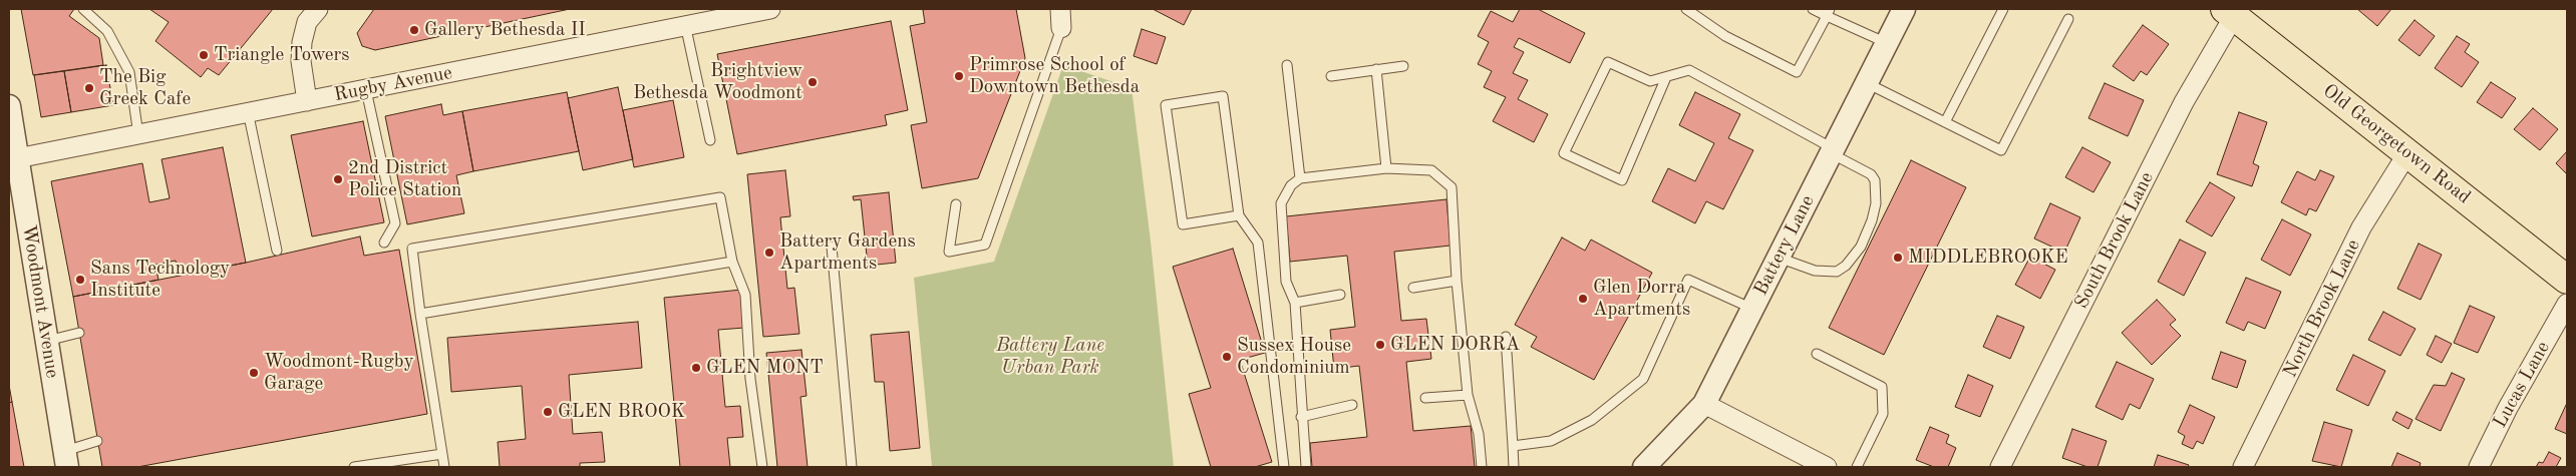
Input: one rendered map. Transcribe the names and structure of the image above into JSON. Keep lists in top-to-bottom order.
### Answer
{
  "streets": {
    "main road": ["Old Georgetown Road"],
    "street": [
      "Rugby Avenue",
      "South Brook Lane",
      "Battery Lane",
      "Woodmont Avenue",
      "North Brook Lane",
      "Lucas Lane"
    ]
  },
  "crossings": [
    ["Rugby Avenue", "Woodmont Avenue"],
    ["Old Georgetown Road", "South Brook Lane"],
    ["Old Georgetown Road", "North Brook Lane"]
  ],
  "parks": ["Battery Lane Urban Park"],
  "places": [
    "Gallery Bethesda II",
    "Triangle Towers",
    "Primrose School of Downtown Bethesda",
    "Brightview Bethesda Woodmont",
    "The Big Greek Cafe",
    "2nd District Police Station",
    "Battery Gardens Apartments",
    "MIDDLEBROOKE",
    "Sans Technology Institute",
    "Glen Dorra Apartments",
    "GLEN DORRA",
    "Sussex House Condominium",
    "GLEN MONT",
    "Woodmont-Rugby Garage",
    "GLEN BROOK"
  ]
}
